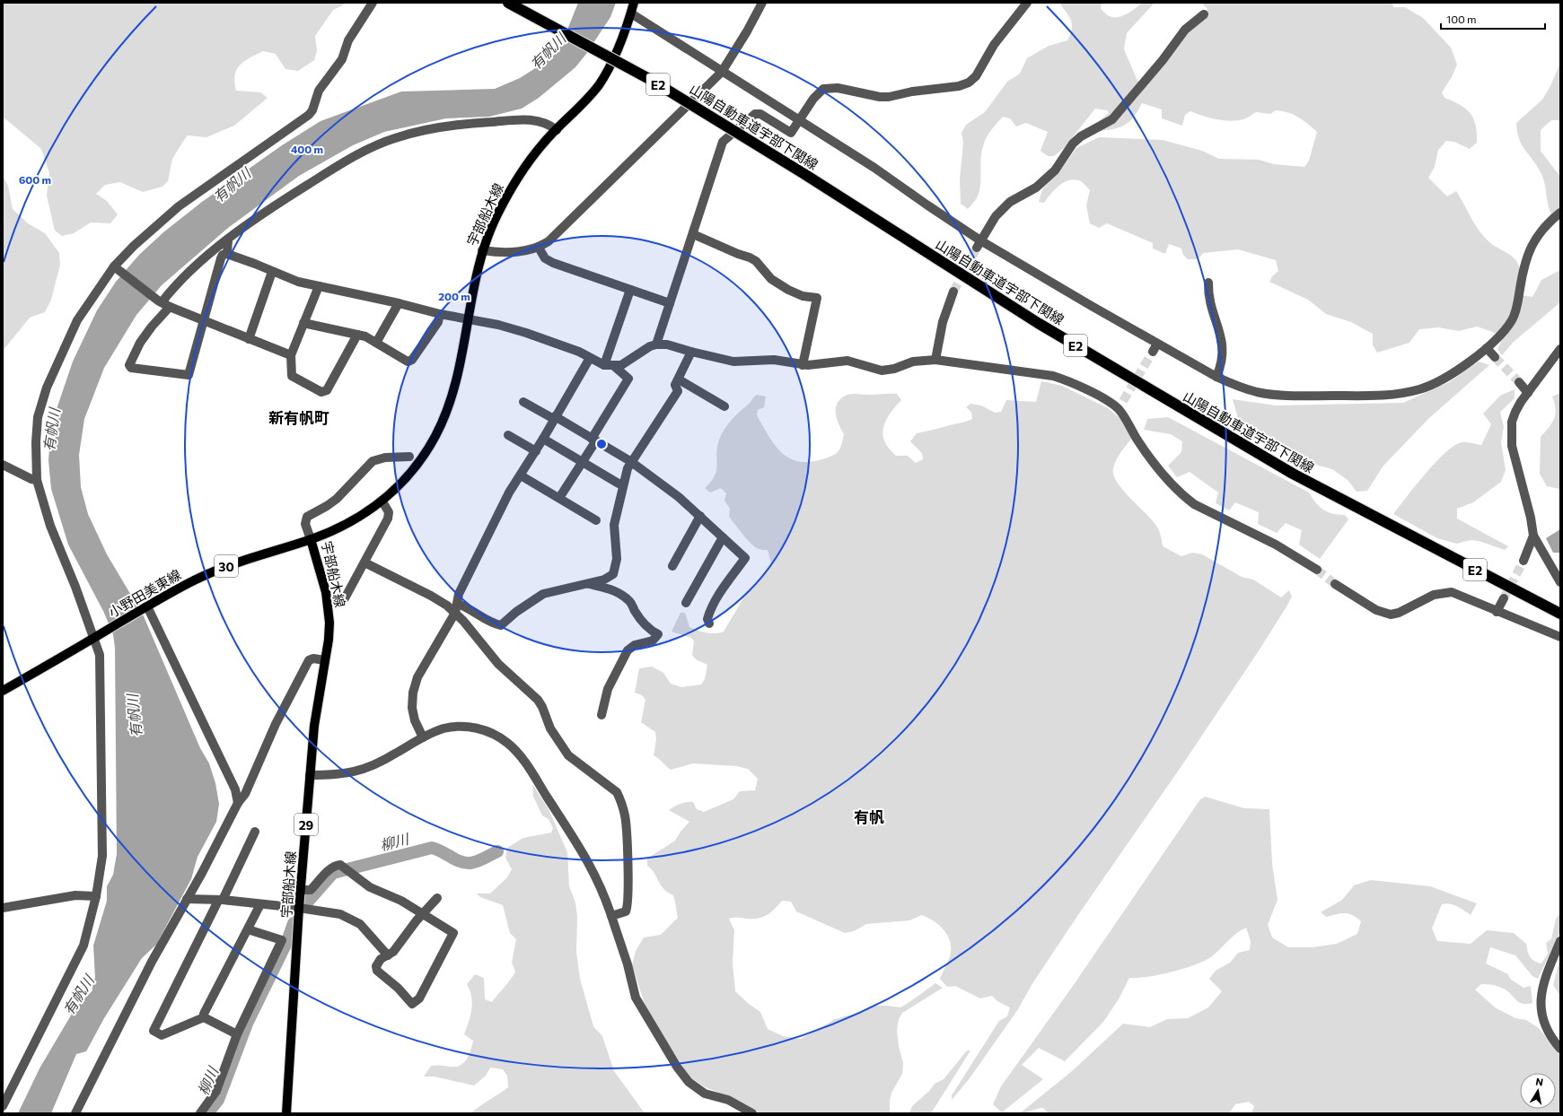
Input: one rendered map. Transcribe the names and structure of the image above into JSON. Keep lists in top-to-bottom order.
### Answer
{
  "streets": {
    "highway": ["E2", "山陽自動車道宇部下関線"],
    "main road": [
      "宇部船木線",
      "30",
      "小野田美東線",
      "29"
    ]
  },
  "crossings": [
    ["宇部船木線", "小野田美東線"]
  ],
  "districts": ["新有帆町", "有帆"],
  "water": ["有帆川", "柳川"],
  "scale_bar": "100 m",
  "north": "top",
  "rings": ["400 m", "600 m", "200 m"]
}
